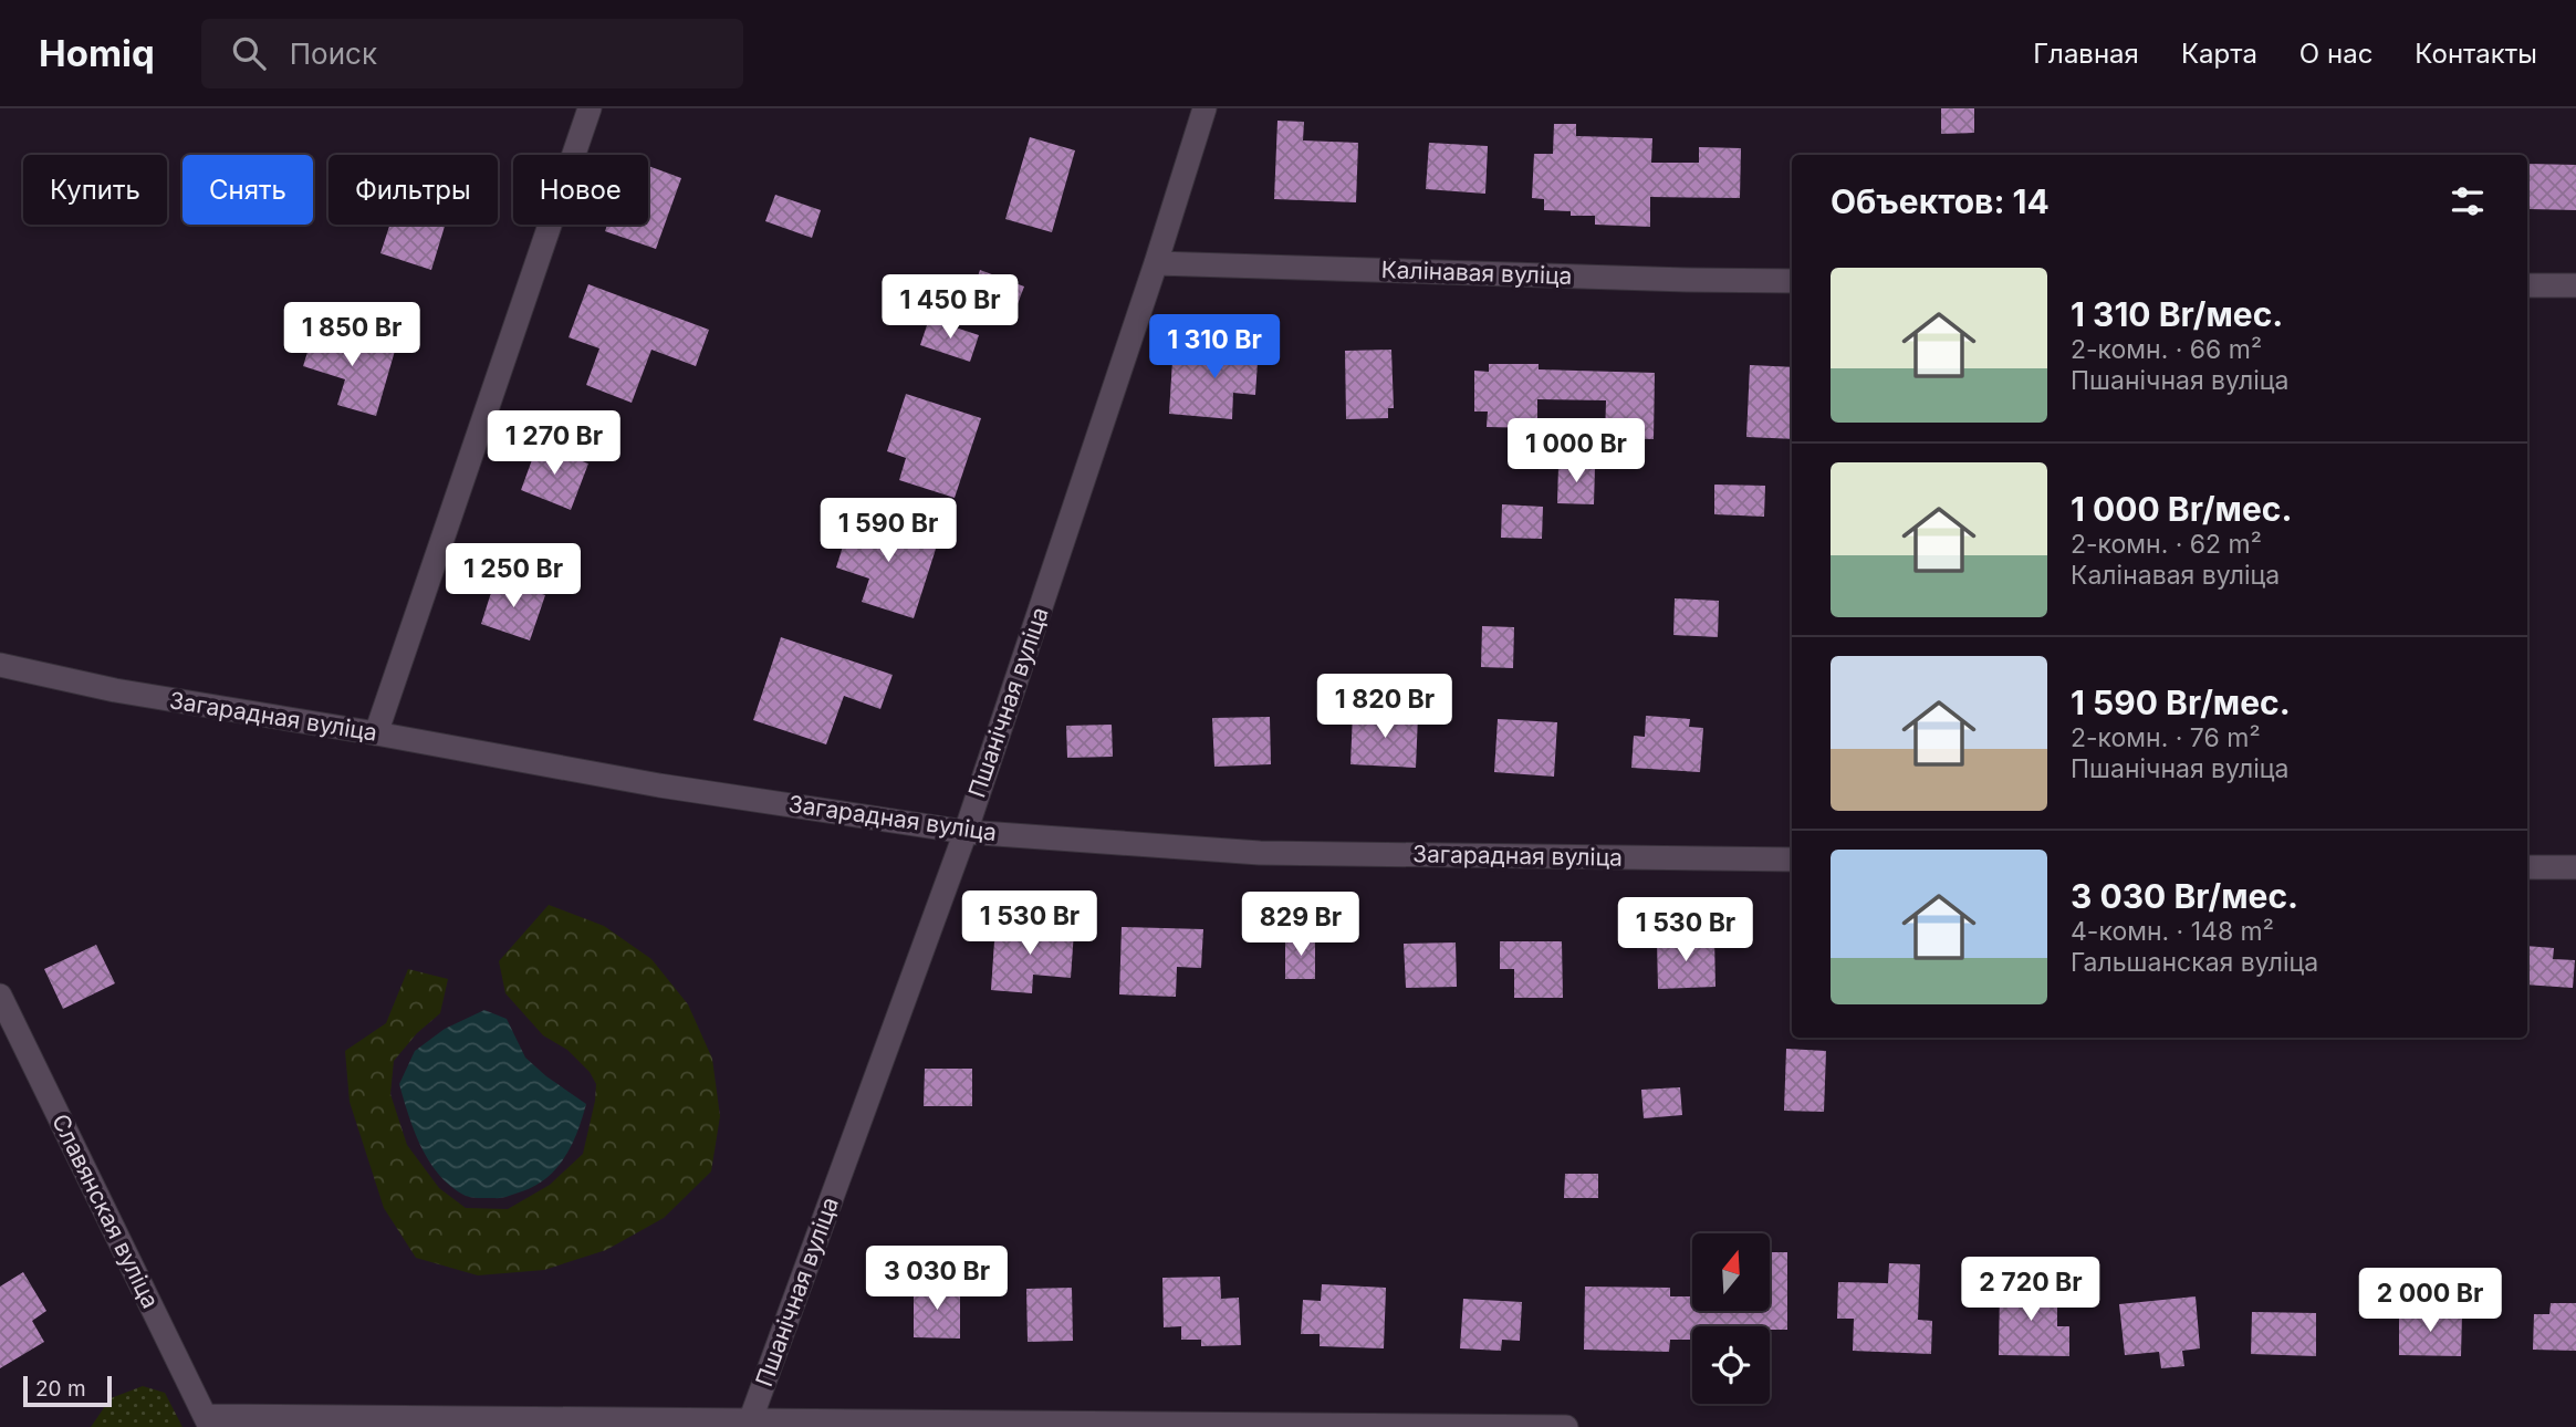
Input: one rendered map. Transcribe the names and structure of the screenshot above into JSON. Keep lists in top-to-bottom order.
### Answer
{
  "streets": {
    "street": [
      "Калінавая вуліца",
      "Пшанічная вуліца",
      "Загарадная вуліца",
      "Славянская вуліца"
    ]
  },
  "crossings": [
    ["Калінавая вуліца", "Пшанічная вуліца"],
    ["Пшанічная вуліца", "Загарадная вуліца"]
  ],
  "scale_bar": "20 m",
  "north": "top",
  "page": {
    "header": "Homiq",
    "search": "Поиск",
    "nav": [
      "Главная",
      "Карта",
      "О нас",
      "Контакты"
    ],
    "chip": [
      "Купить",
      "Снять",
      "Фильтры",
      "Новое"
    ],
    "heading": "Объектов: 14",
    "list": [
      {
        "name": "1 310 Br/мес.",
        "note": "2-комн. · 66 m² · Пшанічная вуліца"
      },
      {
        "name": "1 000 Br/мес.",
        "note": "2-комн. · 62 m² · Калінавая вуліца"
      },
      {
        "name": "1 590 Br/мес.",
        "note": "2-комн. · 76 m² · Пшанічная вуліца"
      },
      {
        "name": "3 030 Br/мес.",
        "note": "4-комн. · 148 m² · Гальшанская вуліца"
      }
    ],
    "price": [
      "1 450 Br",
      "1 850 Br",
      "1 310 Br",
      "1 270 Br",
      "1 000 Br",
      "1 590 Br",
      "1 250 Br",
      "1 820 Br",
      "1 530 Br",
      "829 Br",
      "1 530 Br",
      "3 030 Br",
      "2 720 Br",
      "2 000 Br"
    ],
    "scale": "20 m"
  }
}
